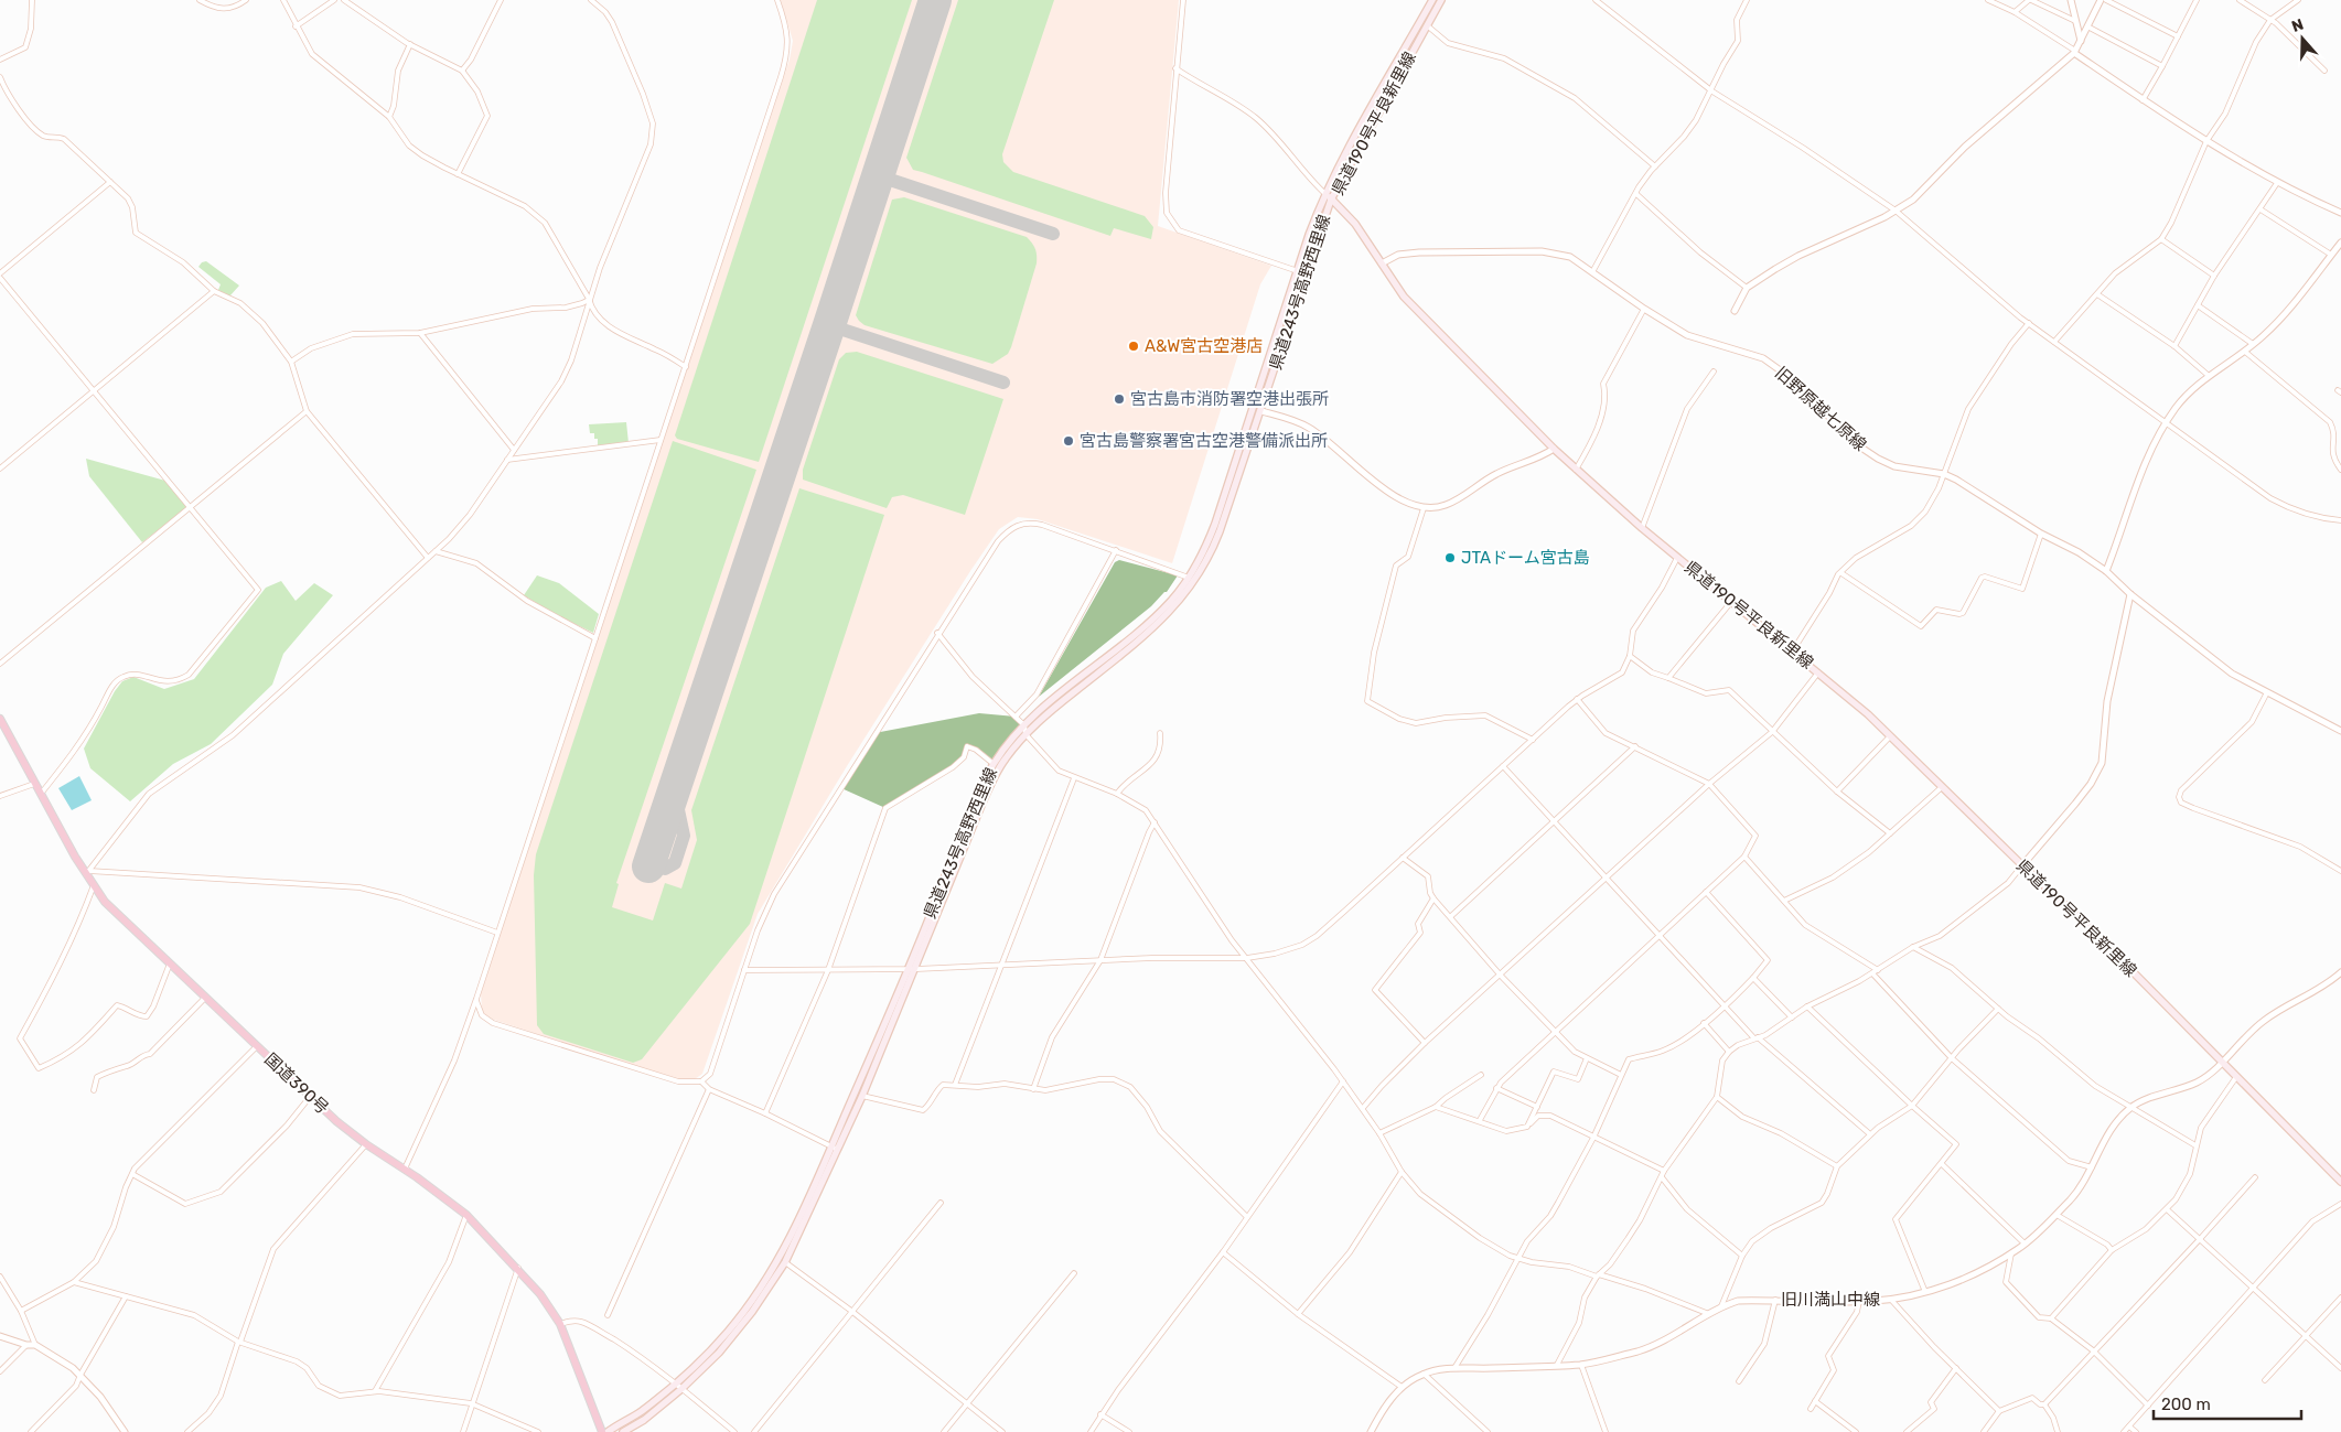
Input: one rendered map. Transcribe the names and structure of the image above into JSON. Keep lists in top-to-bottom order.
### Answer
{
  "streets": {
    "highway": ["国道390号"],
    "main road": ["県道190号平良新里線", "県道243号高野西里線"],
    "street": ["旧野原越七原線", "旧川満山中線"]
  },
  "crossings": [
    ["県道190号平良新里線", "県道243号高野西里線"],
    ["県道190号平良新里線", "旧野原越七原線"],
    ["県道190号平良新里線", "旧川満山中線"]
  ],
  "places": [
    "A&W宮古空港店",
    "宮古島市消防署空港出張所",
    "宮古島警察署宮古空港警備派出所",
    "JTAドーム宮古島"
  ],
  "scale_bar": "200 m",
  "north": "top"
}
